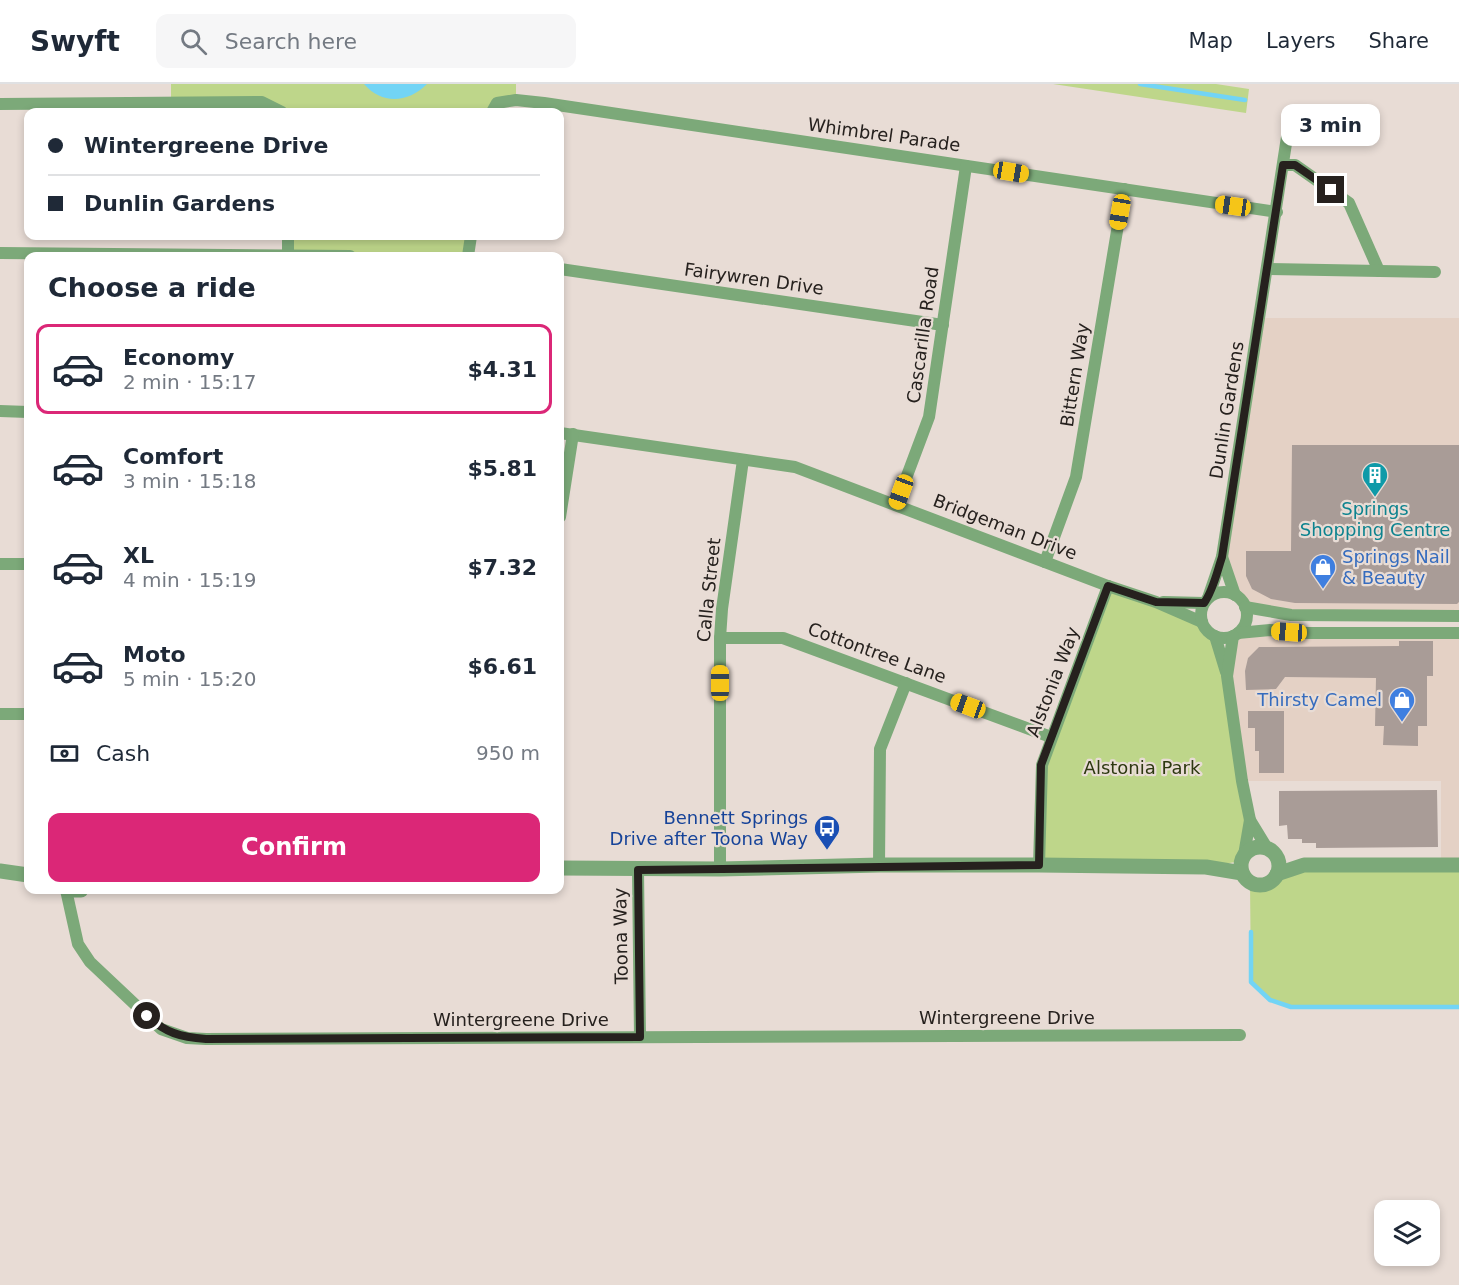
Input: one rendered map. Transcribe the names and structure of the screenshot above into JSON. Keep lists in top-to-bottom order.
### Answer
{
  "streets": {
    "street": [
      "Whimbrel Parade",
      "Fairywren Drive",
      "Cascarilla Road",
      "Bittern Way",
      "Dunlin Gardens",
      "Bridgeman Drive",
      "Calla Street",
      "Cottontree Lane",
      "Alstonia Way",
      "Toona Way",
      "Wintergreene Drive"
    ]
  },
  "crossings": [
    ["Whimbrel Parade", "Cascarilla Road"],
    ["Whimbrel Parade", "Bittern Way"],
    ["Whimbrel Parade", "Dunlin Gardens"],
    ["Fairywren Drive", "Cascarilla Road"],
    ["Cascarilla Road", "Bridgeman Drive"],
    ["Bittern Way", "Bridgeman Drive"],
    ["Dunlin Gardens", "Bridgeman Drive"],
    ["Bridgeman Drive", "Calla Street"],
    ["Bridgeman Drive", "Alstonia Way"],
    ["Calla Street", "Cottontree Lane"],
    ["Cottontree Lane", "Alstonia Way"],
    ["Toona Way", "Wintergreene Drive"]
  ],
  "parks": ["Alstonia Park"],
  "places": {
    "building": ["Springs Shopping Centre"],
    "shop": ["Springs Nail & Beauty", "Thirsty Camel"],
    "bus stop": ["Bennett Springs Drive after Toona Way"]
  },
  "page": {
    "header": "Swyft",
    "search": "Search here",
    "nav": ["Map", "Layers", "Share"],
    "bubble": "3 min",
    "banner": ["Wintergreene Drive", "Dunlin Gardens"],
    "heading": "Choose a ride",
    "list": [
      {
        "name": "Economy",
        "note": "2 min · 15:17",
        "value": "$4.31"
      },
      {
        "name": "Comfort",
        "note": "3 min · 15:18",
        "value": "$5.81"
      },
      {
        "name": "XL",
        "note": "4 min · 15:19",
        "value": "$7.32"
      },
      {
        "name": "Moto",
        "note": "5 min · 15:20",
        "value": "$6.61"
      }
    ],
    "pay": ["Cash", "950 m"],
    "buttons": "Confirm"
  }
}
